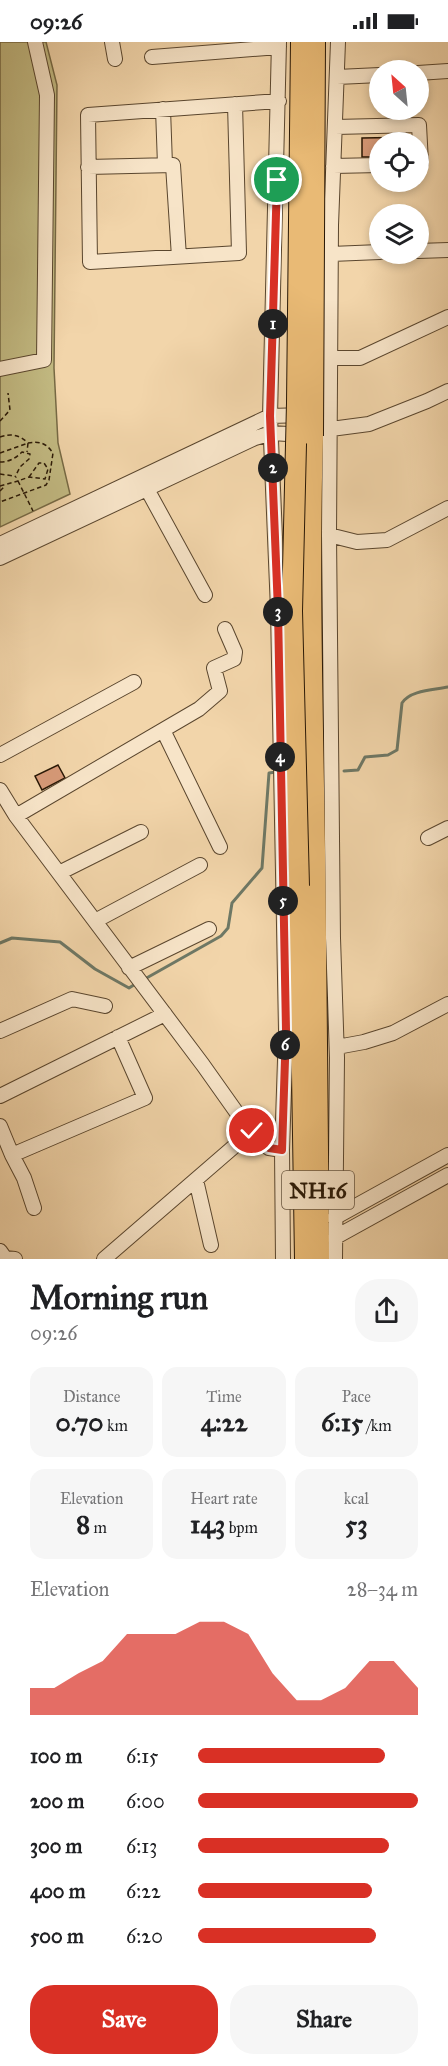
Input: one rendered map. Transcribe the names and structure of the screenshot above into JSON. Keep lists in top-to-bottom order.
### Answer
{
  "streets": {
    "highway": ["NH16"]
  },
  "north": "top left",
  "page": {
    "status": "09:26",
    "pins": [
      "1",
      "2",
      "3",
      "4",
      "5",
      "6"
    ],
    "heading": ["Morning run", "09:26"],
    "stats": [
      ["Distance", "0.70 km"],
      ["Time", "4:22"],
      ["Pace", "6:15 /km"],
      ["Elevation", "8 m"],
      ["Heart rate", "143 bpm"],
      ["kcal", "53"]
    ],
    "chart": ["Elevation", "28–34 m"],
    "list": [
      {
        "name": "100 m",
        "note": "6:15"
      },
      {
        "name": "200 m",
        "note": "6:00"
      },
      {
        "name": "300 m",
        "note": "6:13"
      },
      {
        "name": "400 m",
        "note": "6:22"
      },
      {
        "name": "500 m",
        "note": "6:20"
      }
    ],
    "buttons": ["Save", "Share"]
  }
}
